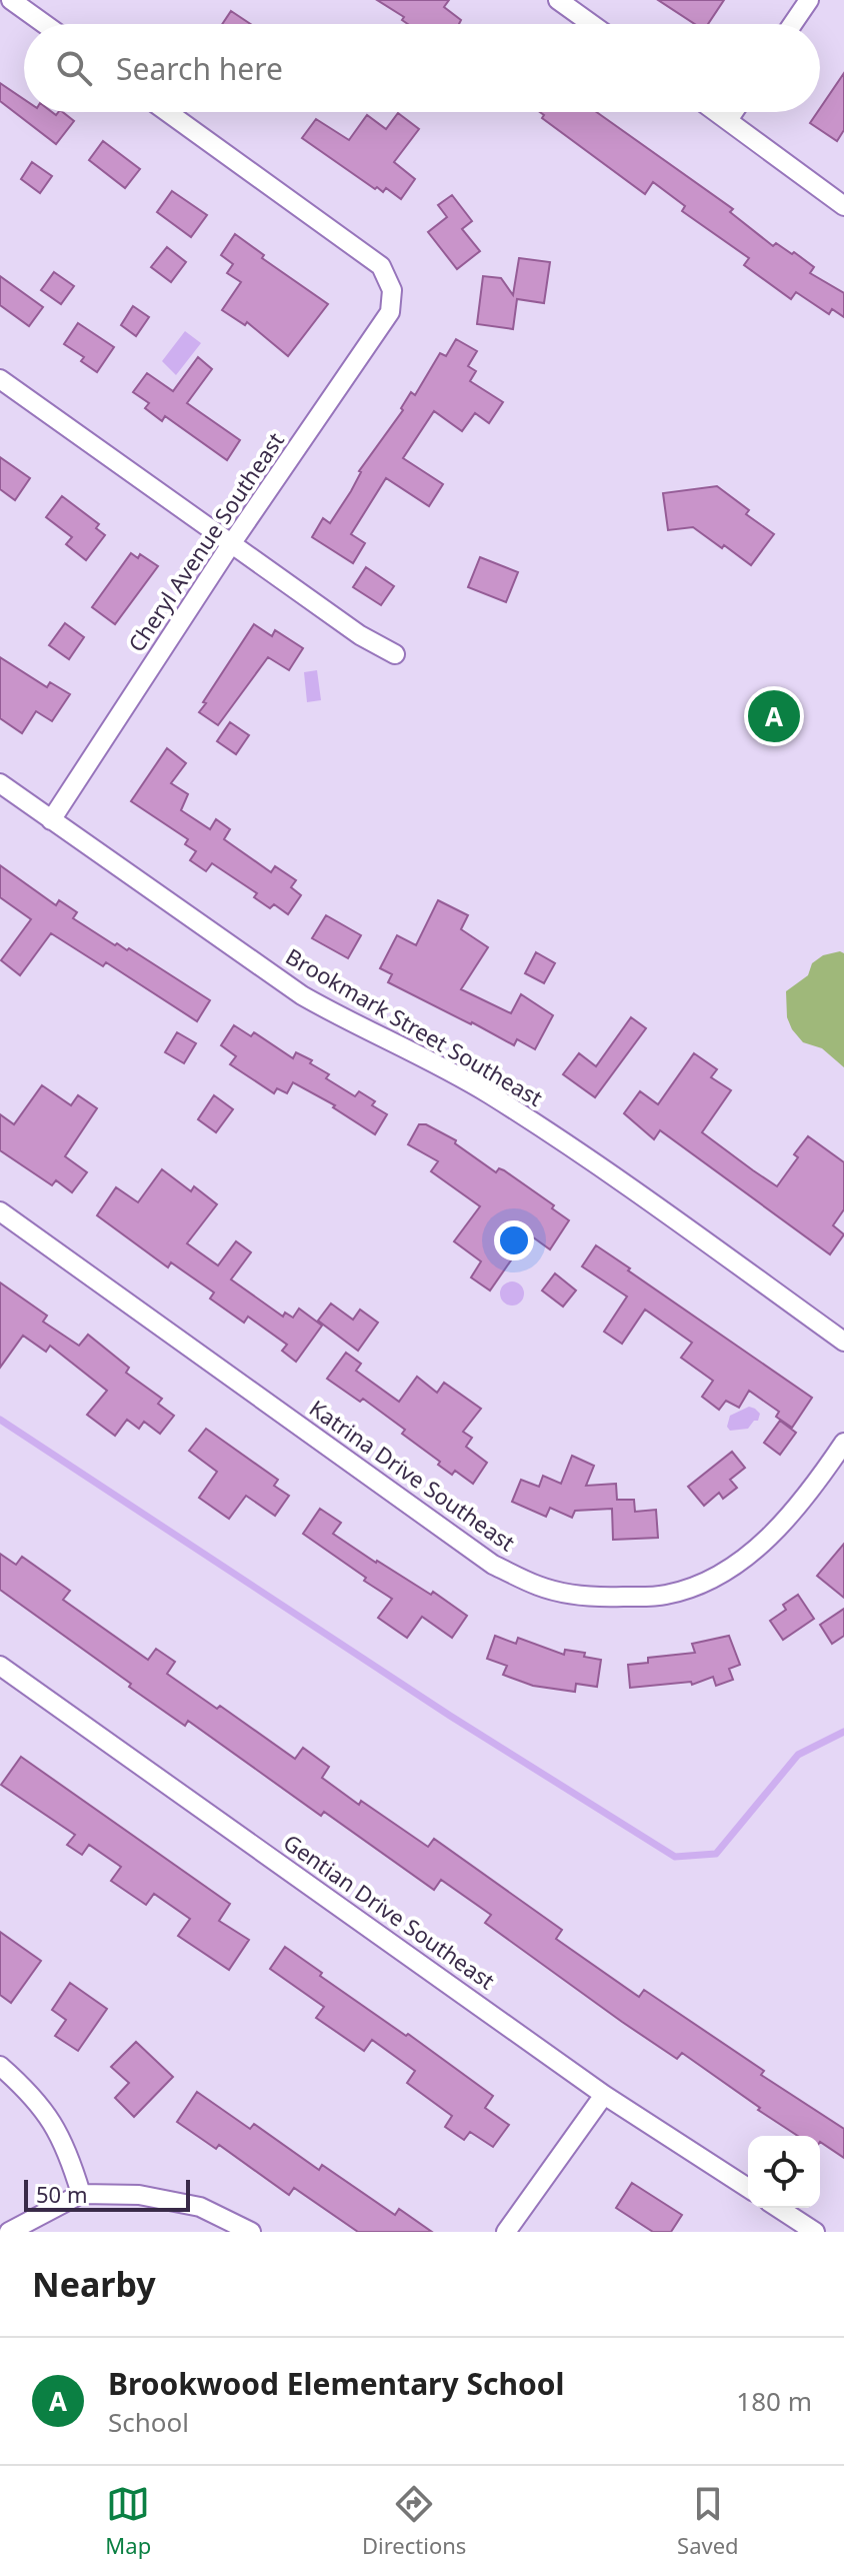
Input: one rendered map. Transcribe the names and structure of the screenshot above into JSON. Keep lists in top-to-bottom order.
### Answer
{
  "streets": {
    "street": [
      "Cheryl Avenue Southeast",
      "Brookmark Street Southeast",
      "Katrina Drive Southeast",
      "Gentian Drive Southeast"
    ]
  },
  "crossings": [
    ["Cheryl Avenue Southeast", "Brookmark Street Southeast"]
  ],
  "scale_bar": "50 m",
  "page": {
    "search": "Search here",
    "pins": "A",
    "scale": "50 m",
    "heading": "Nearby",
    "list": [
      {
        "mark": "A",
        "name": "Brookwood Elementary School",
        "note": "School",
        "value": "180 m"
      }
    ],
    "nav": ["Map", "Directions", "Saved"]
  }
}
